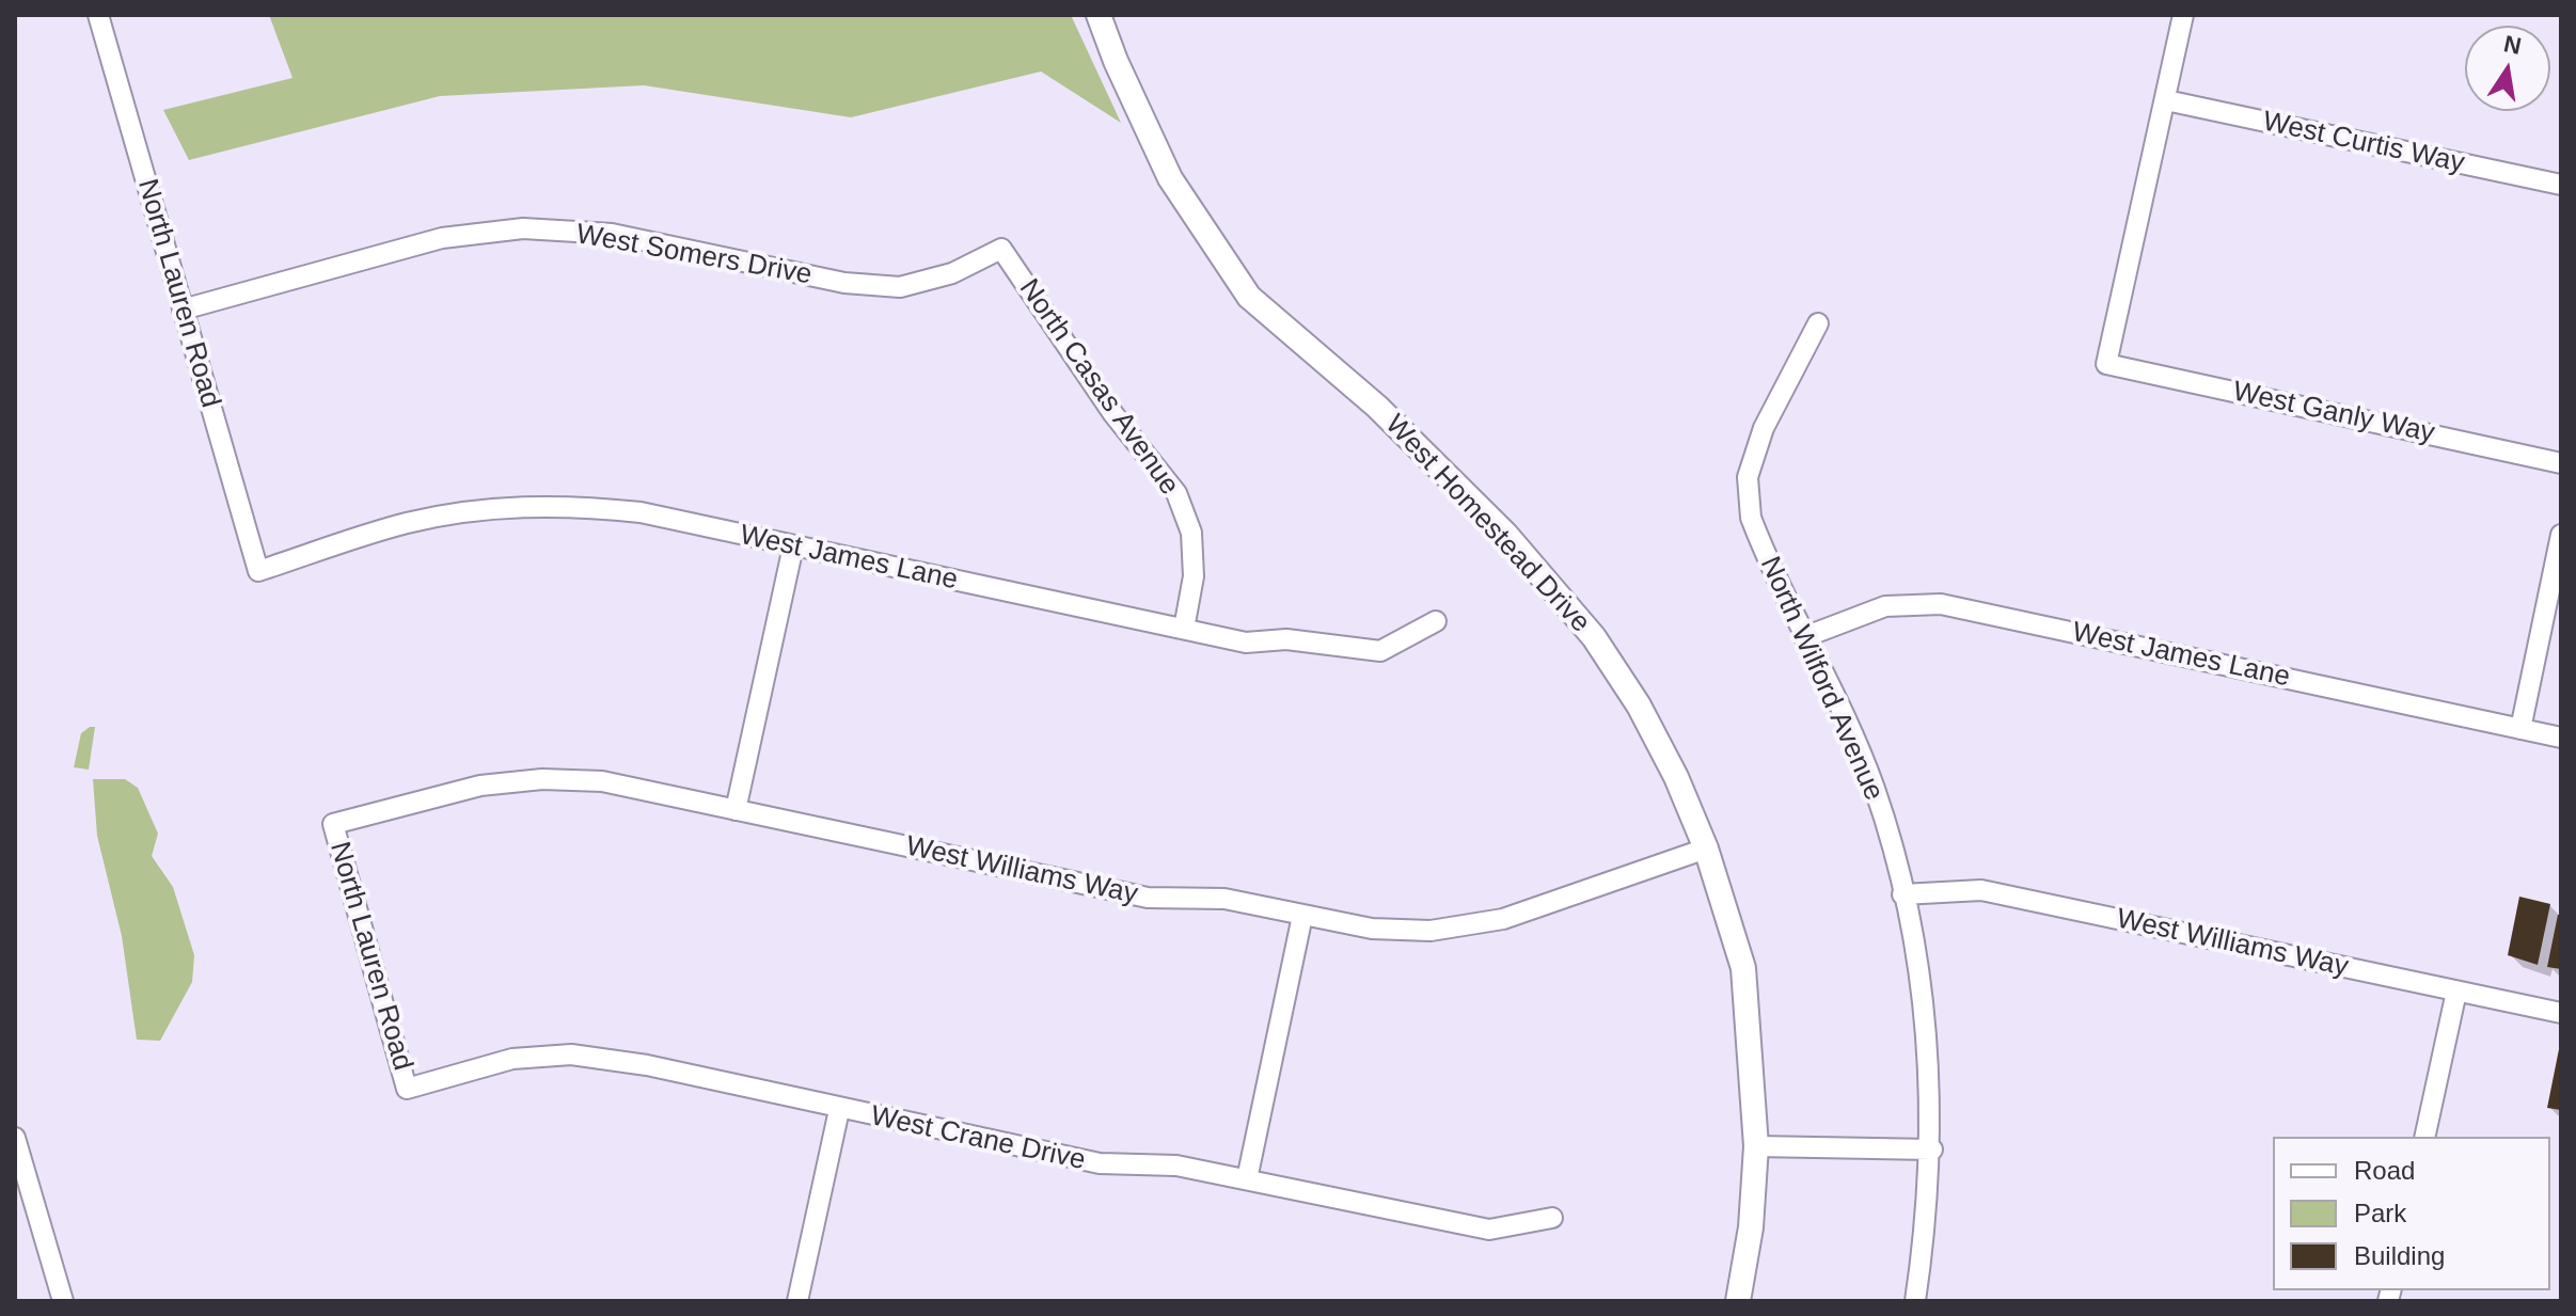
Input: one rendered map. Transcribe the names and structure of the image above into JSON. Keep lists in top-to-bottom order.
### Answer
{
  "streets": {
    "street": [
      "West Curtis Way",
      "West Somers Drive",
      "North Lauren Road",
      "North Casas Avenue",
      "West Ganly Way",
      "West Homestead Drive",
      "West James Lane",
      "North Wilford Avenue",
      "West Williams Way",
      "West Crane Drive"
    ]
  },
  "crossings": [
    ["West Curtis Way", "West Ganly Way"],
    ["West Somers Drive", "North Lauren Road"],
    ["West Somers Drive", "North Casas Avenue"],
    ["North Lauren Road", "West James Lane"],
    ["North Lauren Road", "West Williams Way"],
    ["North Lauren Road", "West Crane Drive"],
    ["North Casas Avenue", "West James Lane"],
    ["West Homestead Drive", "West Williams Way"],
    ["West James Lane", "North Wilford Avenue"],
    ["North Wilford Avenue", "West Williams Way"]
  ],
  "legend": ["Road", "Park", "Building"],
  "north": "top"
}
